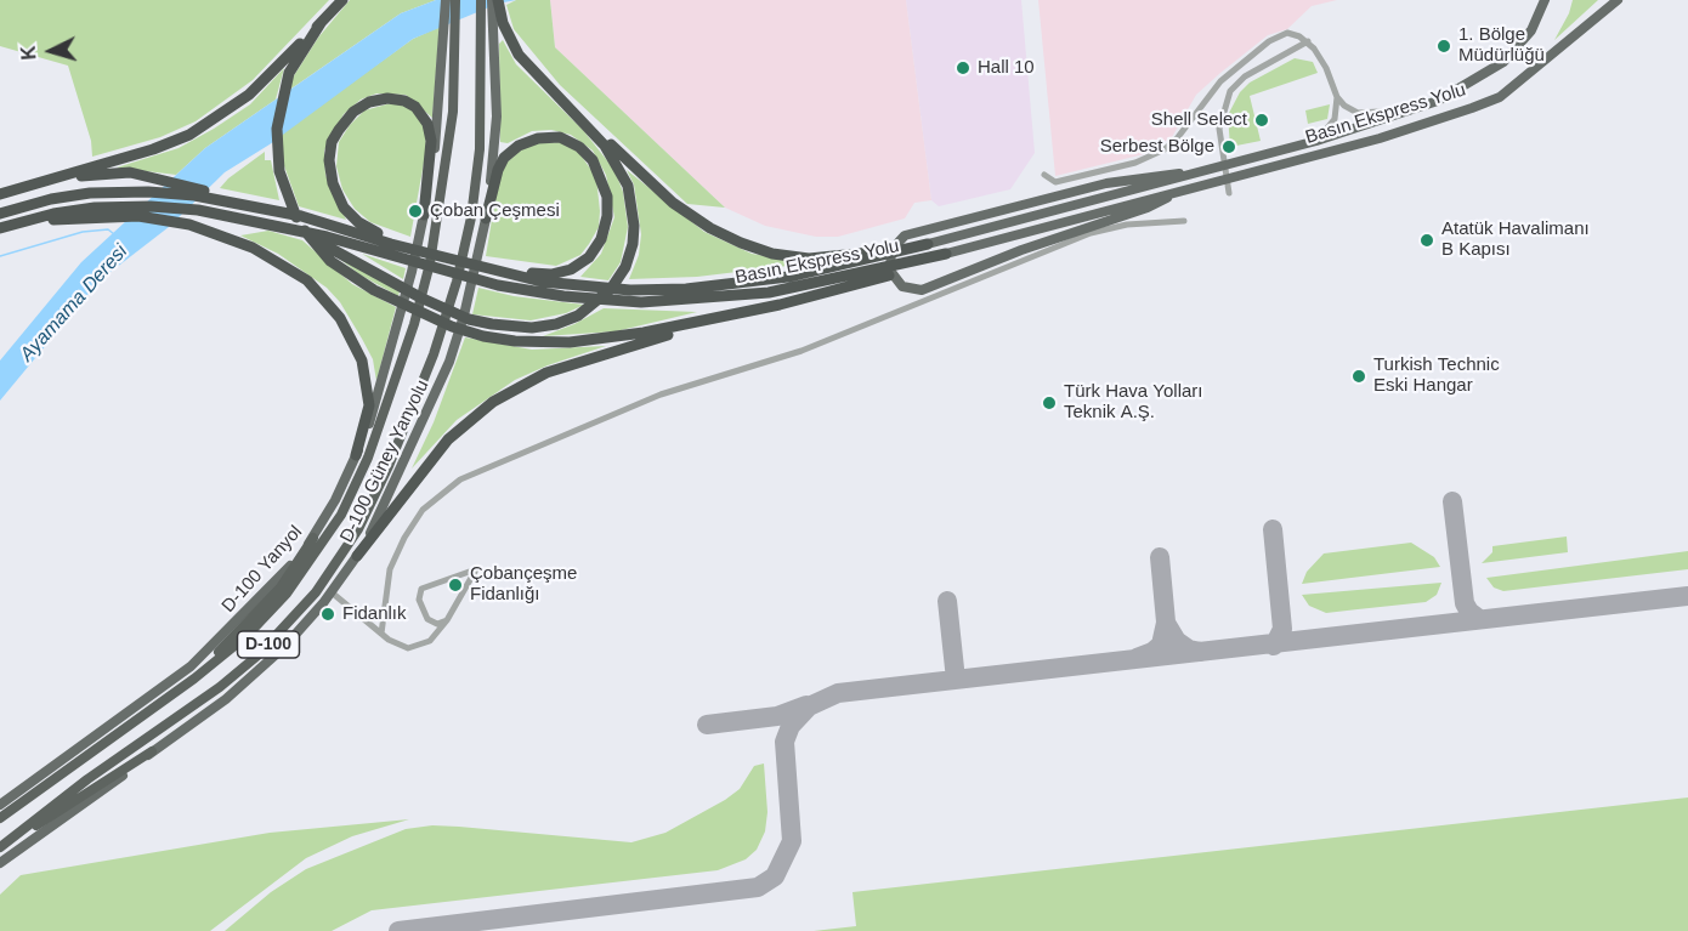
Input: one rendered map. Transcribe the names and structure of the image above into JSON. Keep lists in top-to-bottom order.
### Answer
{
  "streets": {
    "highway": ["Basın Ekspress Yolu", "D-100"],
    "main road": ["D-100 Güney Yanyolu", "D-100 Yanyol"]
  },
  "water": ["Ayamama Deresi"],
  "places": [
    "1. Bölge Müdürlüğü",
    "Hall 10",
    "Shell Select",
    "Serbest Bölge",
    "Çoban Çeşmesi",
    "Atatük Havalimanı B Kapısı",
    "Turkish Technic Eski Hangar",
    "Türk Hava Yolları Teknik A.Ş.",
    "Çobançeşme Fidanlığı",
    "Fidanlık"
  ],
  "north": "left"
}
